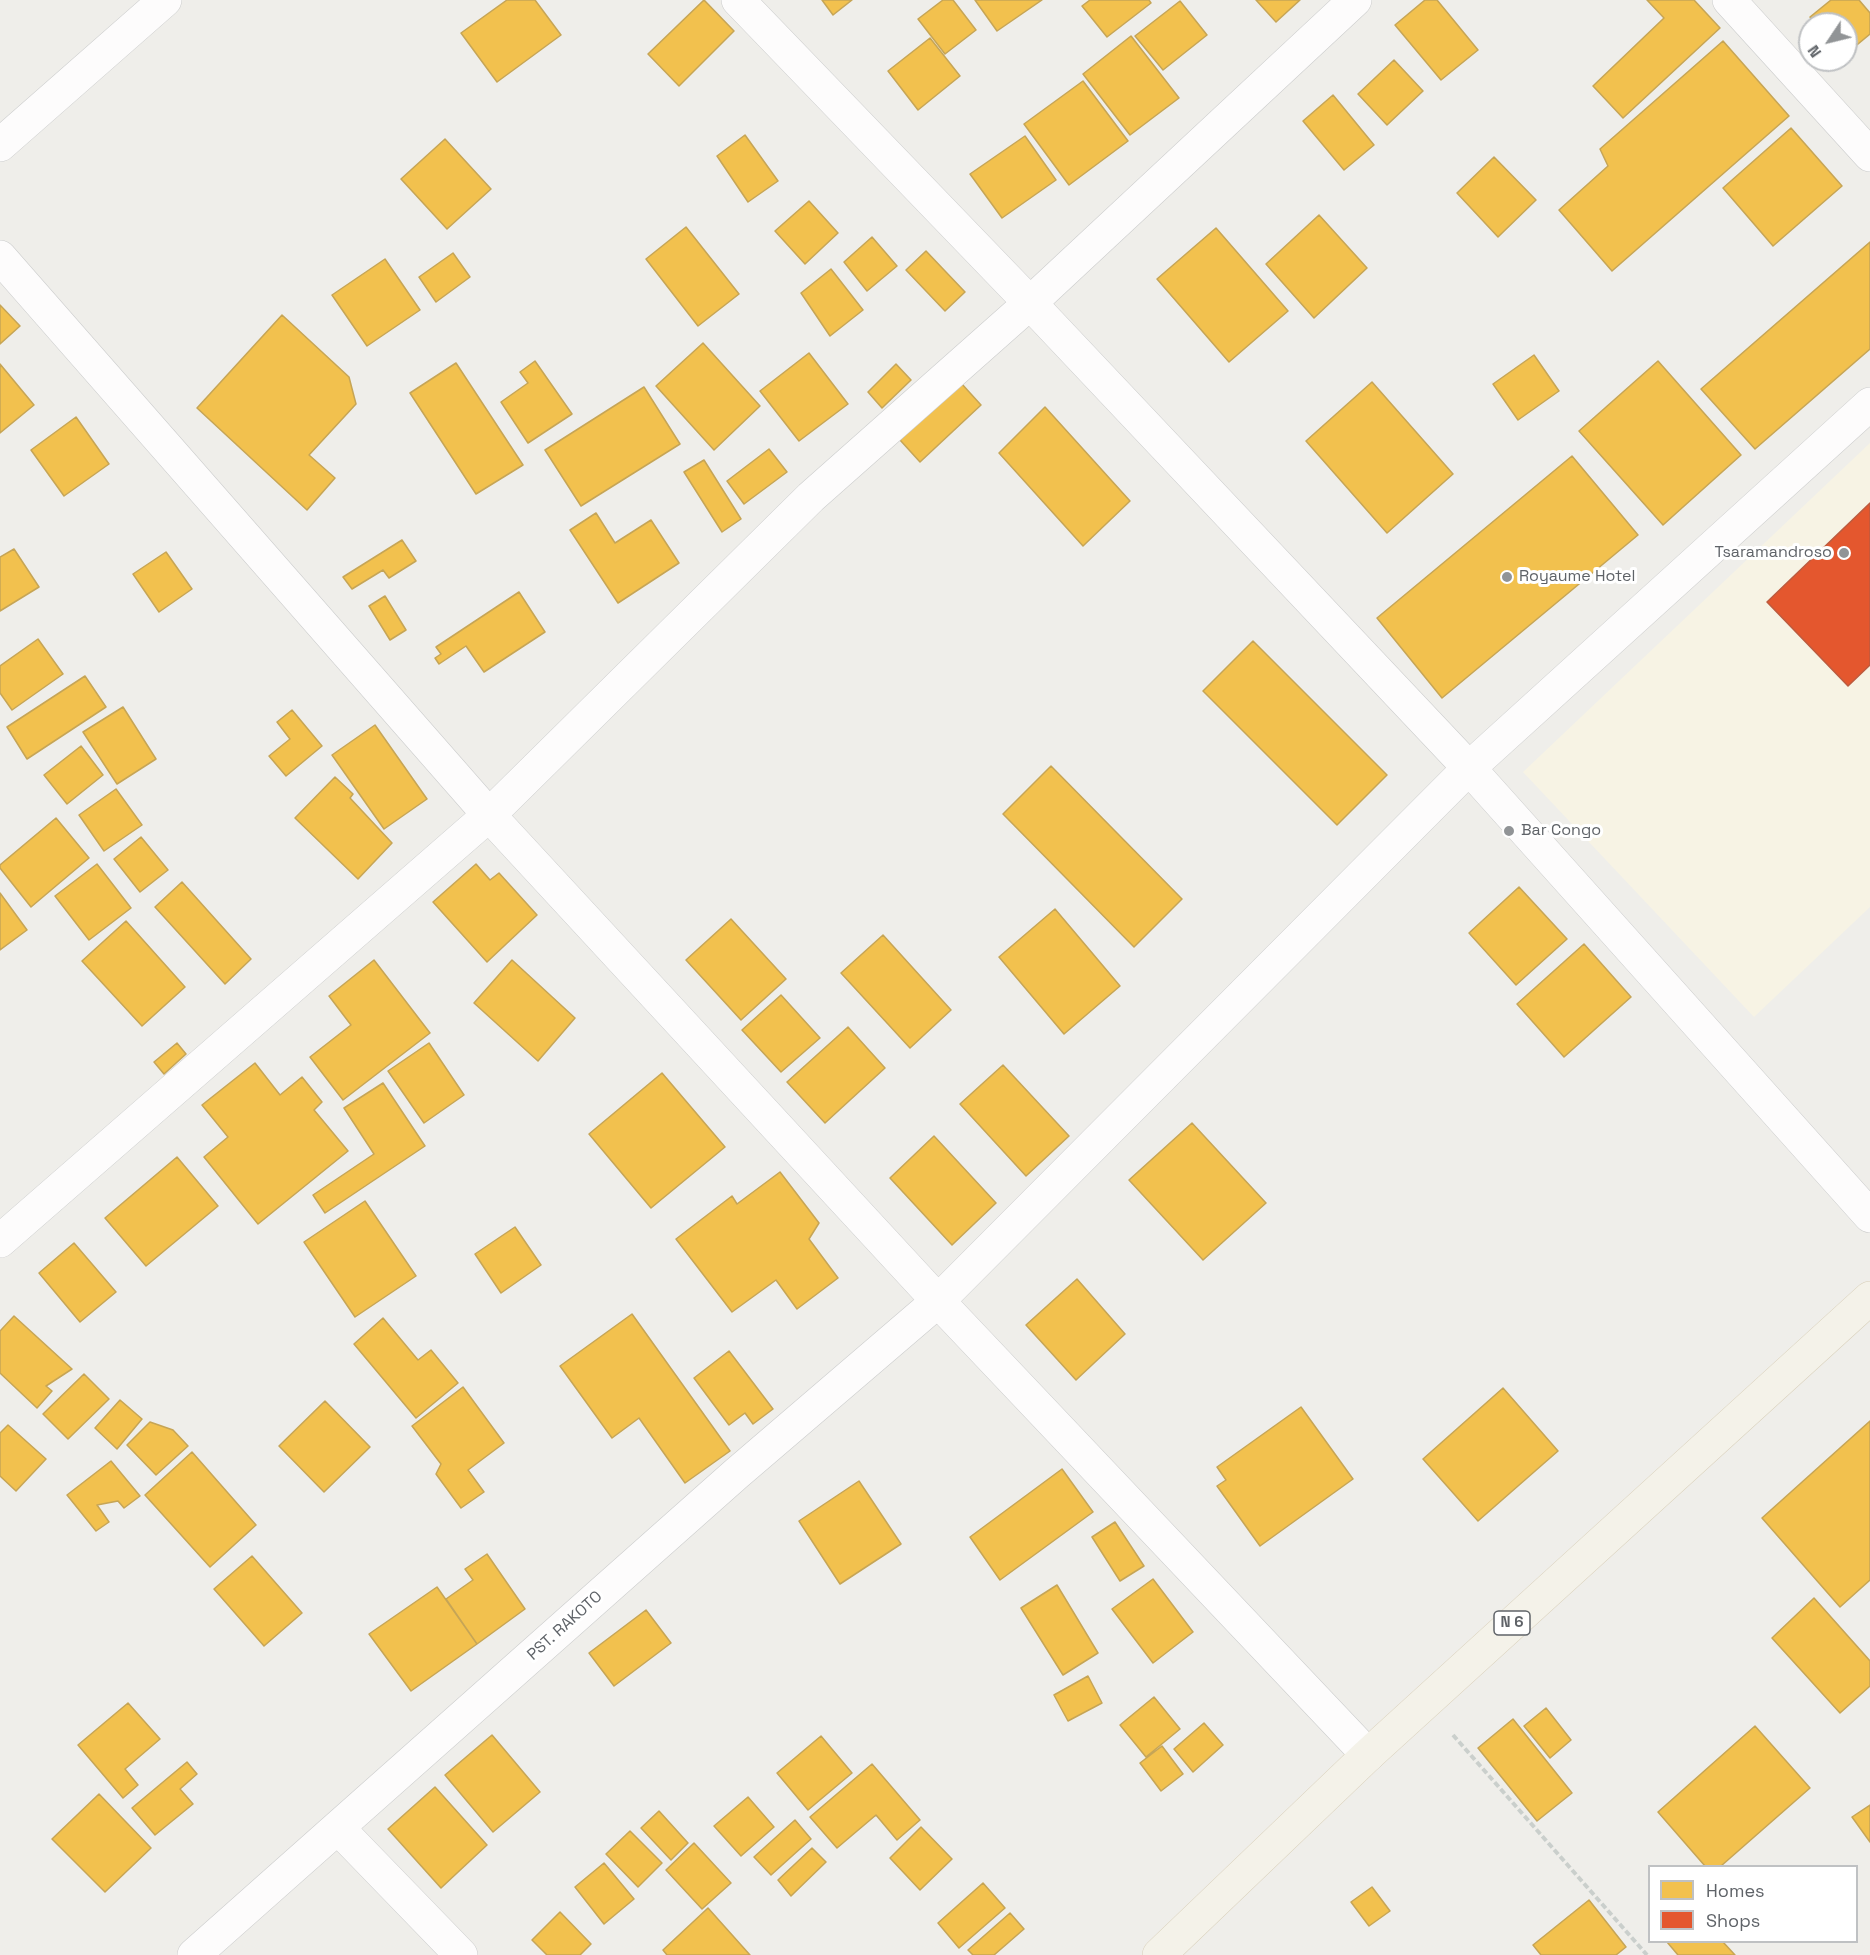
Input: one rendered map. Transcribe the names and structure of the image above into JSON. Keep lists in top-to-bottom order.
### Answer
{
  "streets": {
    "main road": ["N 6"],
    "street": ["PST. RAKOTO"]
  },
  "places": ["Tsaramandroso", "Royaume Hotel", "Bar Congo"],
  "legend": ["Homes", "Shops"],
  "north": "bottom left"
}
